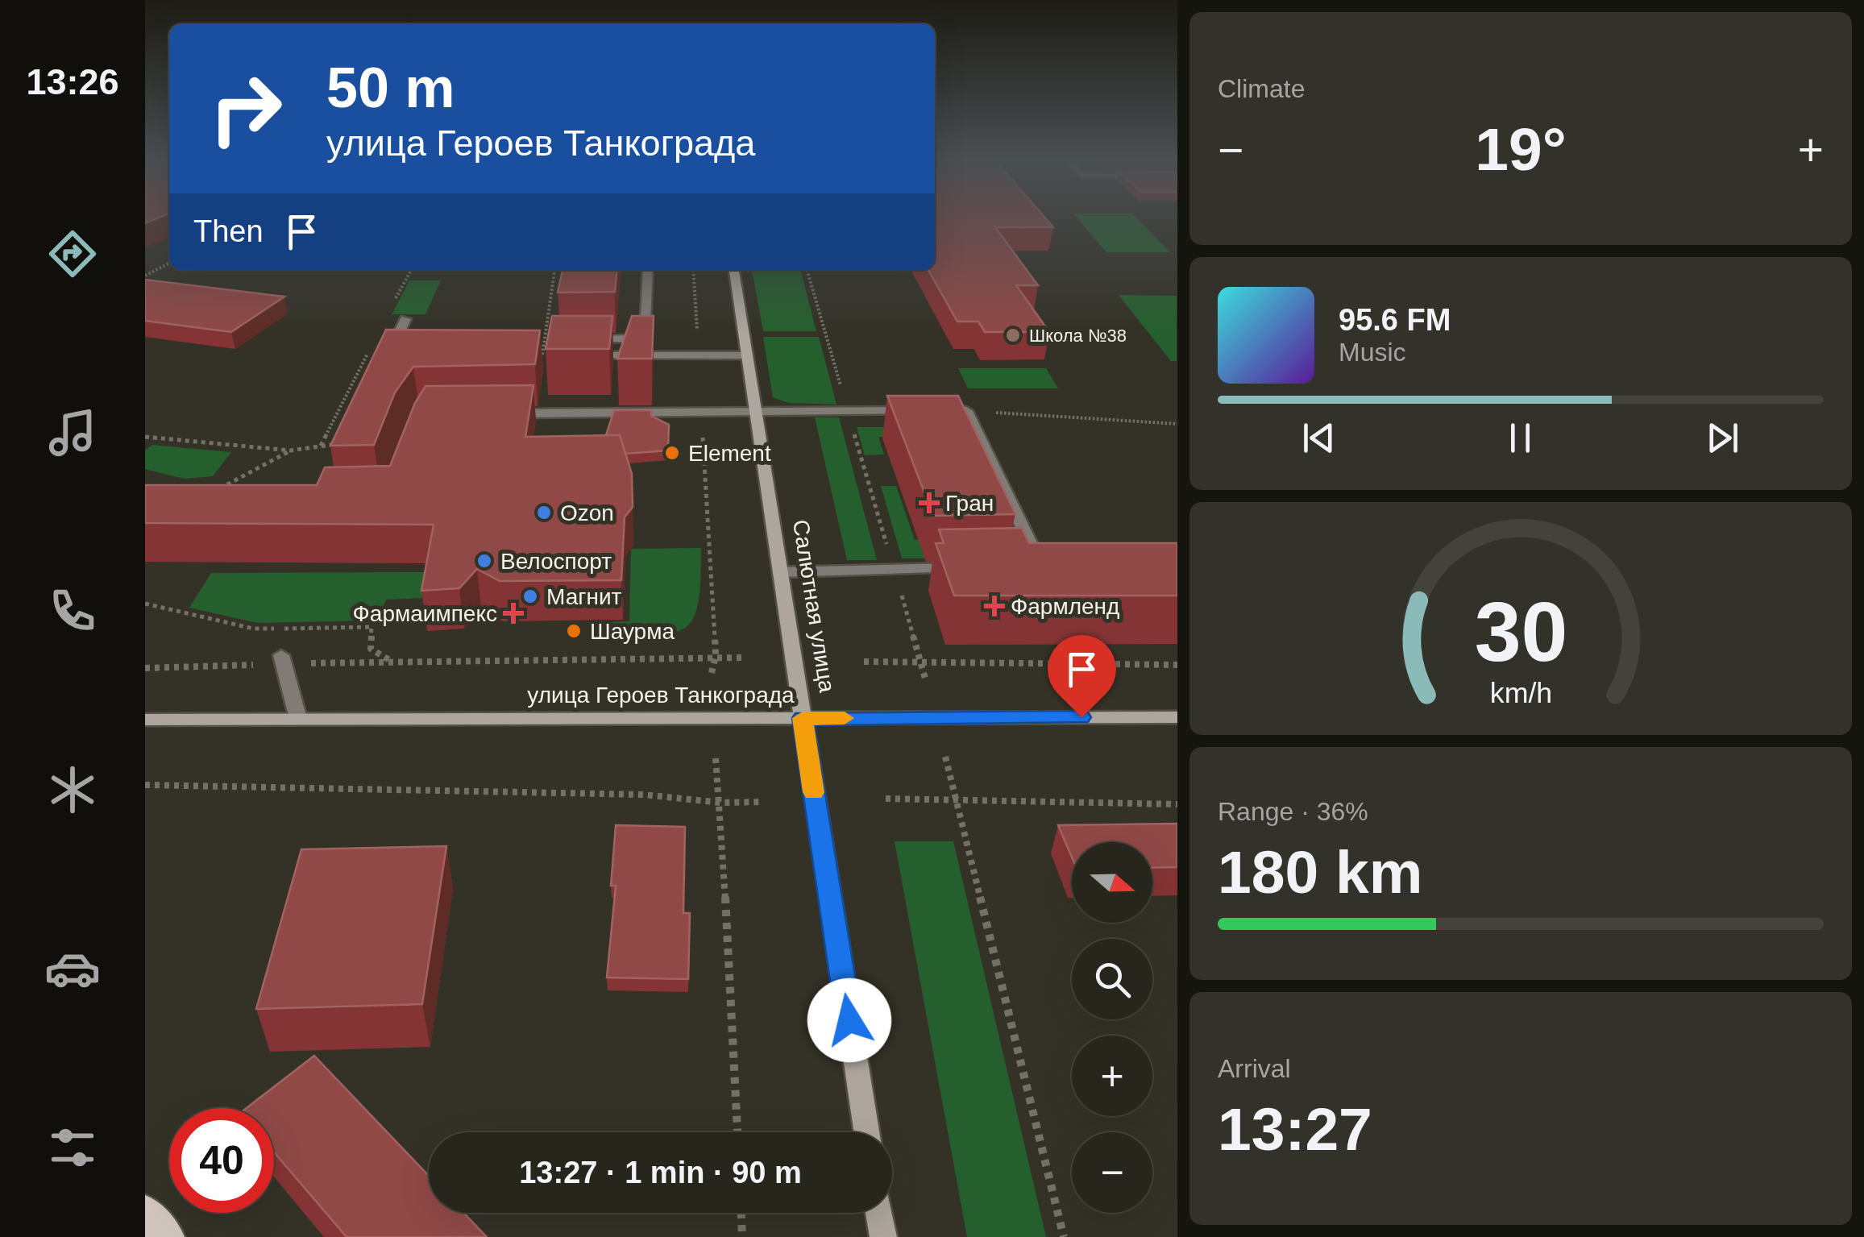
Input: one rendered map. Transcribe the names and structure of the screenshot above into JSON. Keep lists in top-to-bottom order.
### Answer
{
  "streets": {
    "street": ["Салютная улица", "улица Героев Танкограда"]
  },
  "crossings": [
    ["Салютная улица", "улица Героев Танкограда"]
  ],
  "places": {
    "other": [
      "Школа №38",
      "Element",
      "Ozon",
      "Велоспорт",
      "Магнит",
      "Шаурма"
    ],
    "health": ["Гран", "Фармленд", "Фармаимпекс"]
  },
  "north": "right",
  "page": {
    "tabs": "13:26",
    "tile": [
      "Climate",
      ["Range · 36%", "180 km"],
      ["Arrival", "13:27"]
    ],
    "turn": ["50 m", "улица Героев Танкограда"],
    "heat": ["−", "19°", "+"],
    "then": "Then",
    "song": ["95.6 FM", "Music"],
    "map_buttons": ["+", "−"],
    "limit": "40",
    "trip": "13:27 · 1 min · 90 m",
    "gauge": ["30", "km/h"]
  }
}
